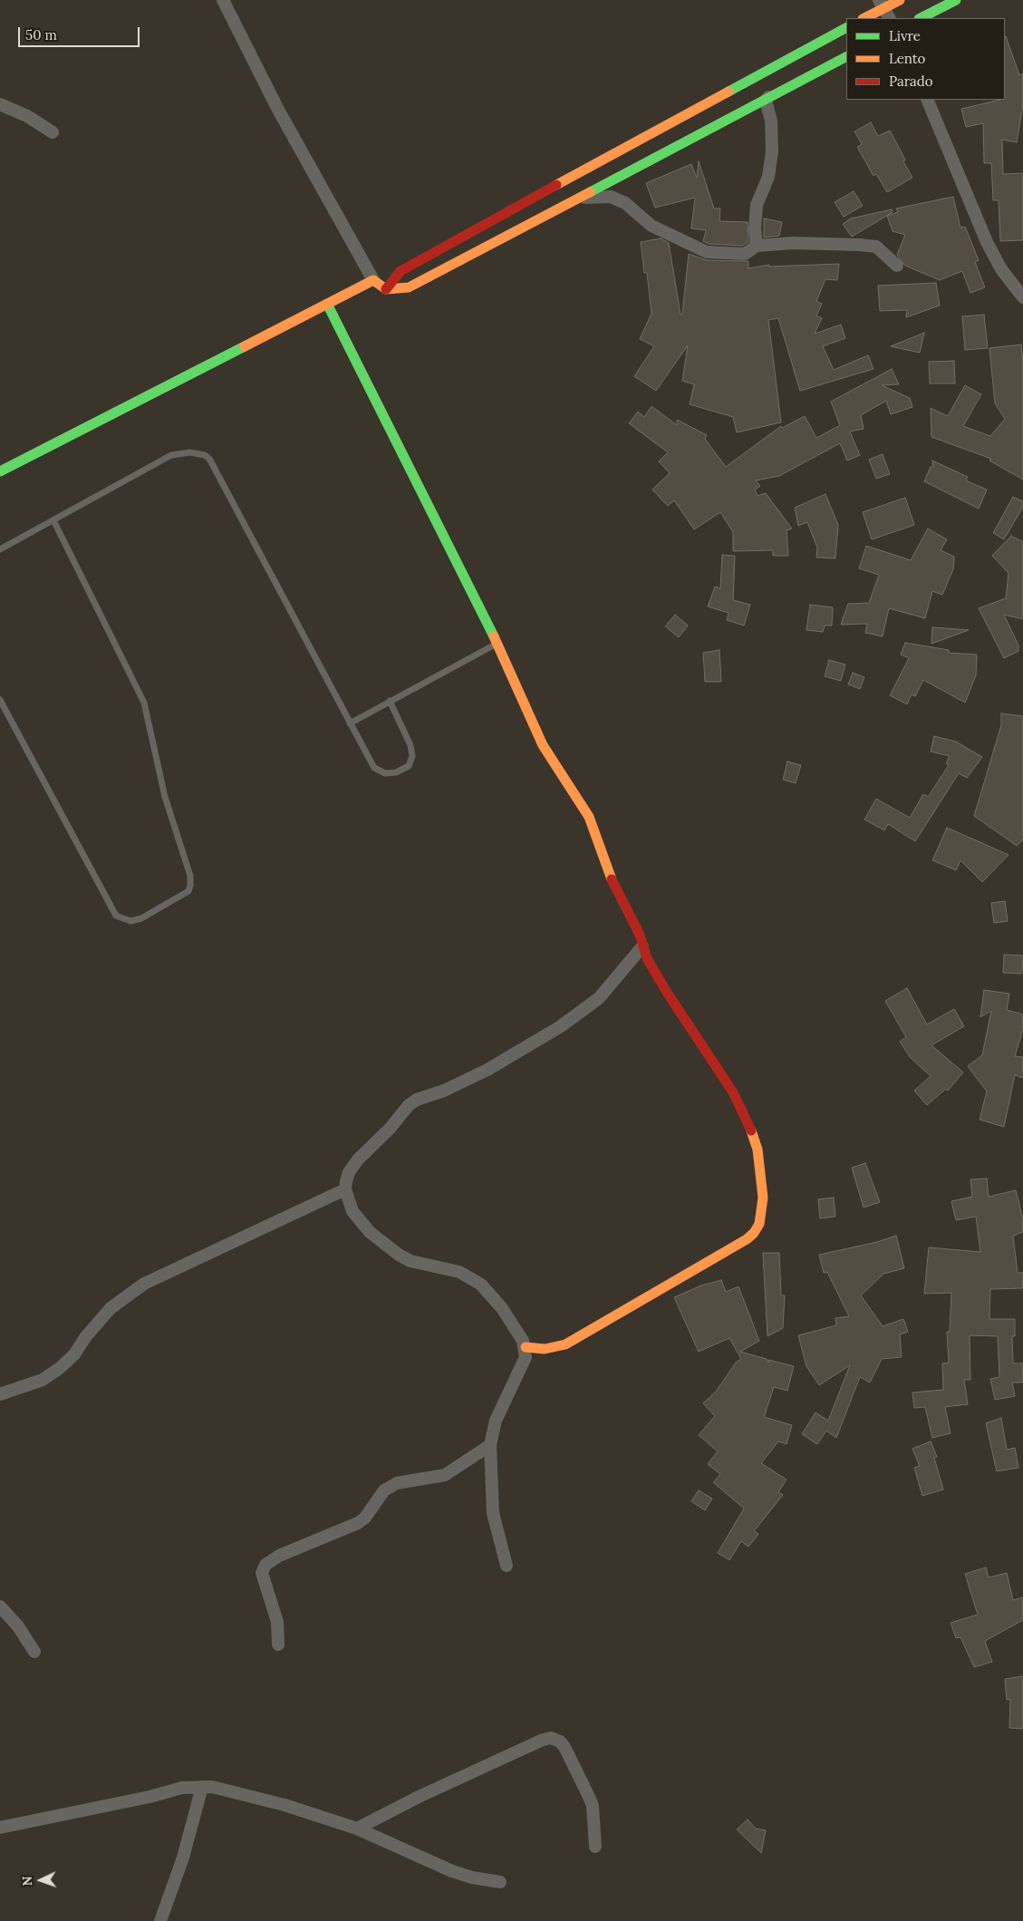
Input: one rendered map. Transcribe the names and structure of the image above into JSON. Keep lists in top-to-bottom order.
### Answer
{
  "legend": ["Livre", "Lento", "Parado"],
  "scale_bar": "50 m",
  "north": "left"
}
